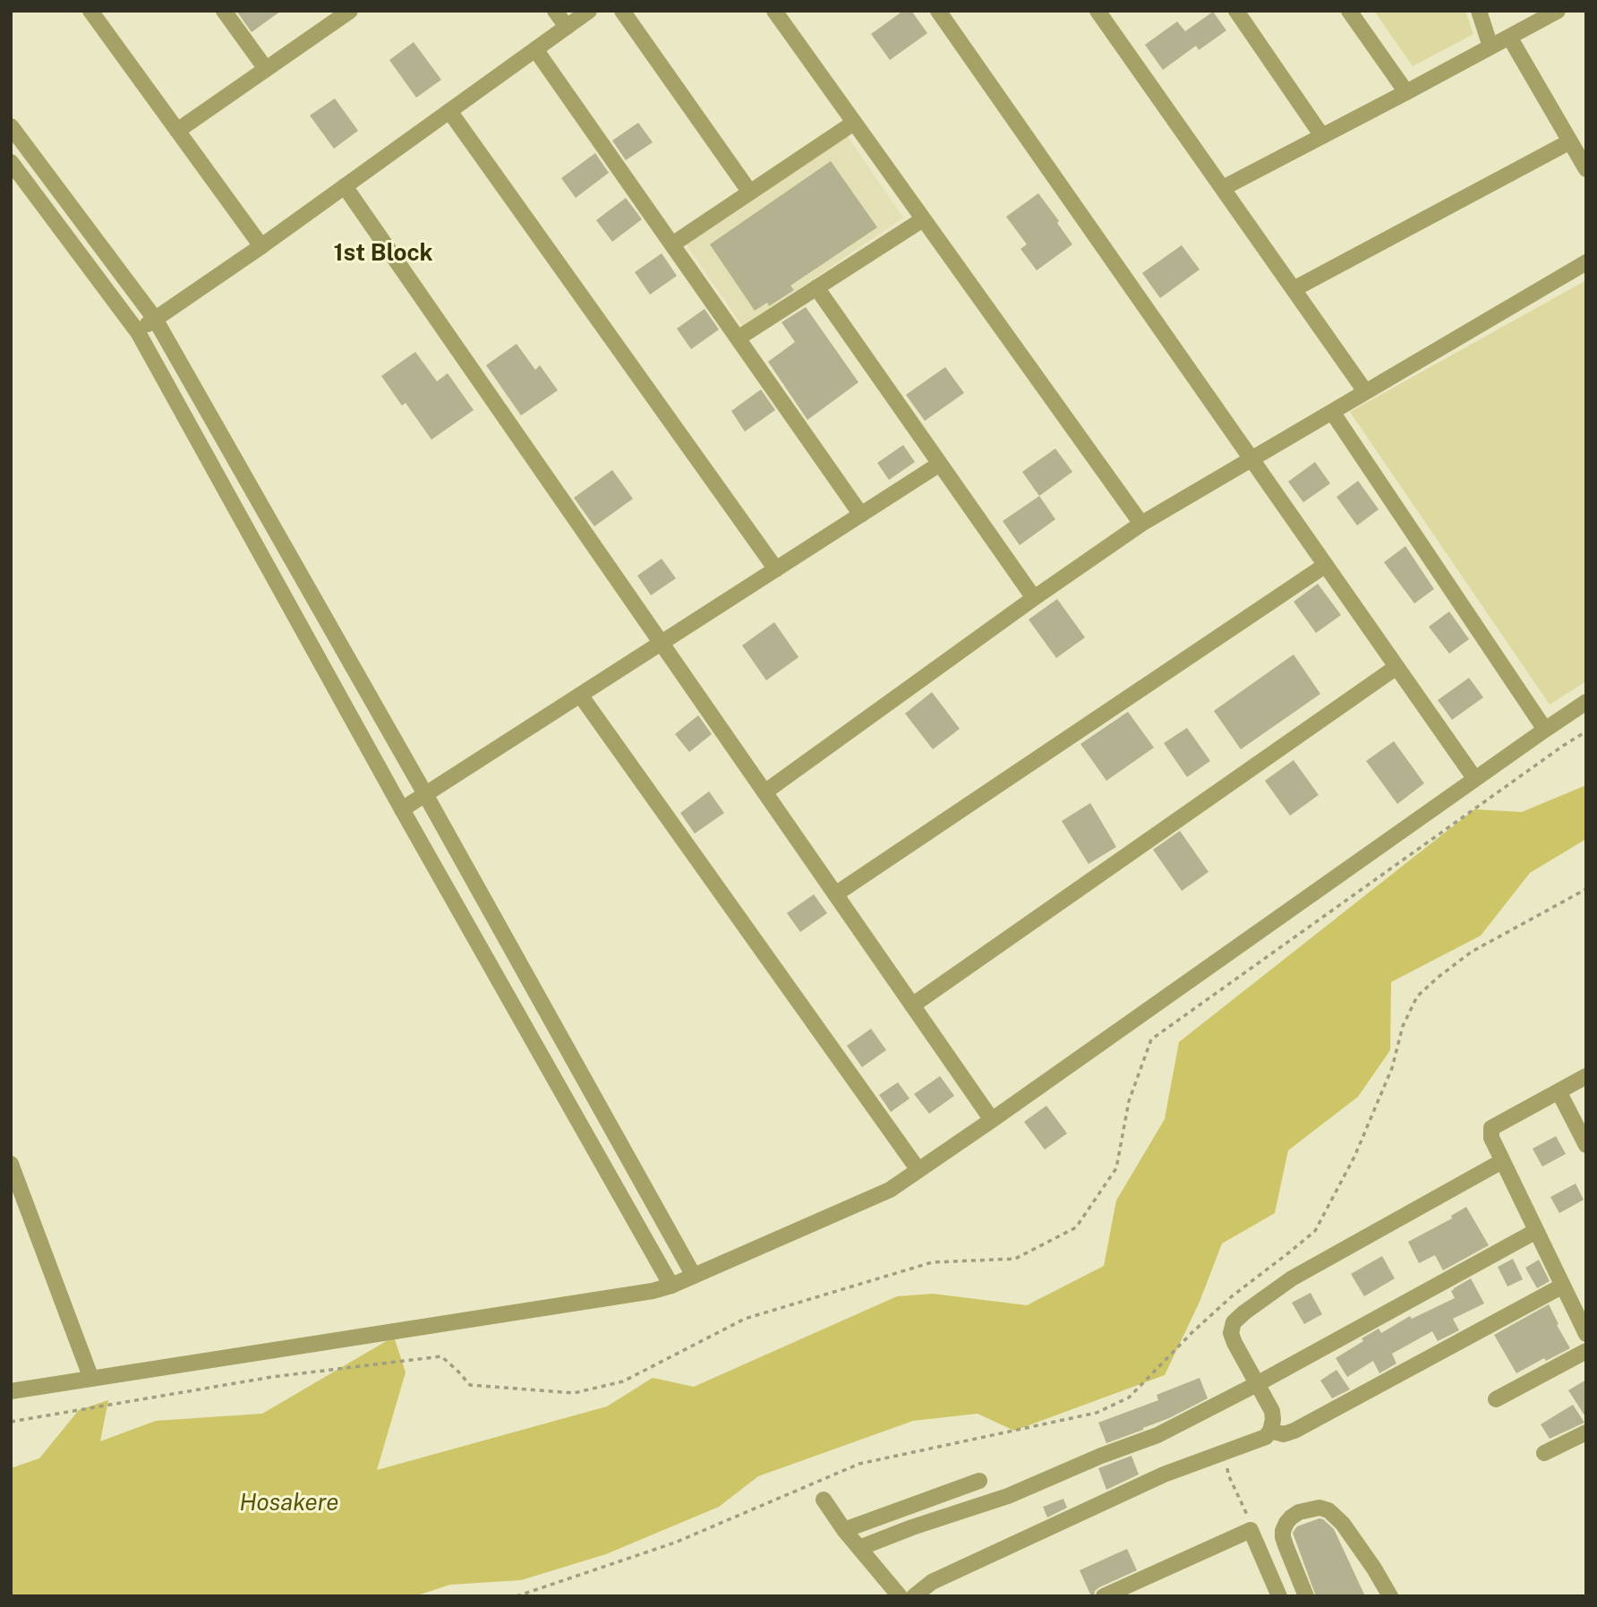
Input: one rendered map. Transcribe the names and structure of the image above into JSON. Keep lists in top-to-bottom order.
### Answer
{
  "districts": ["1st Block"],
  "water": ["Hosakere"]
}
